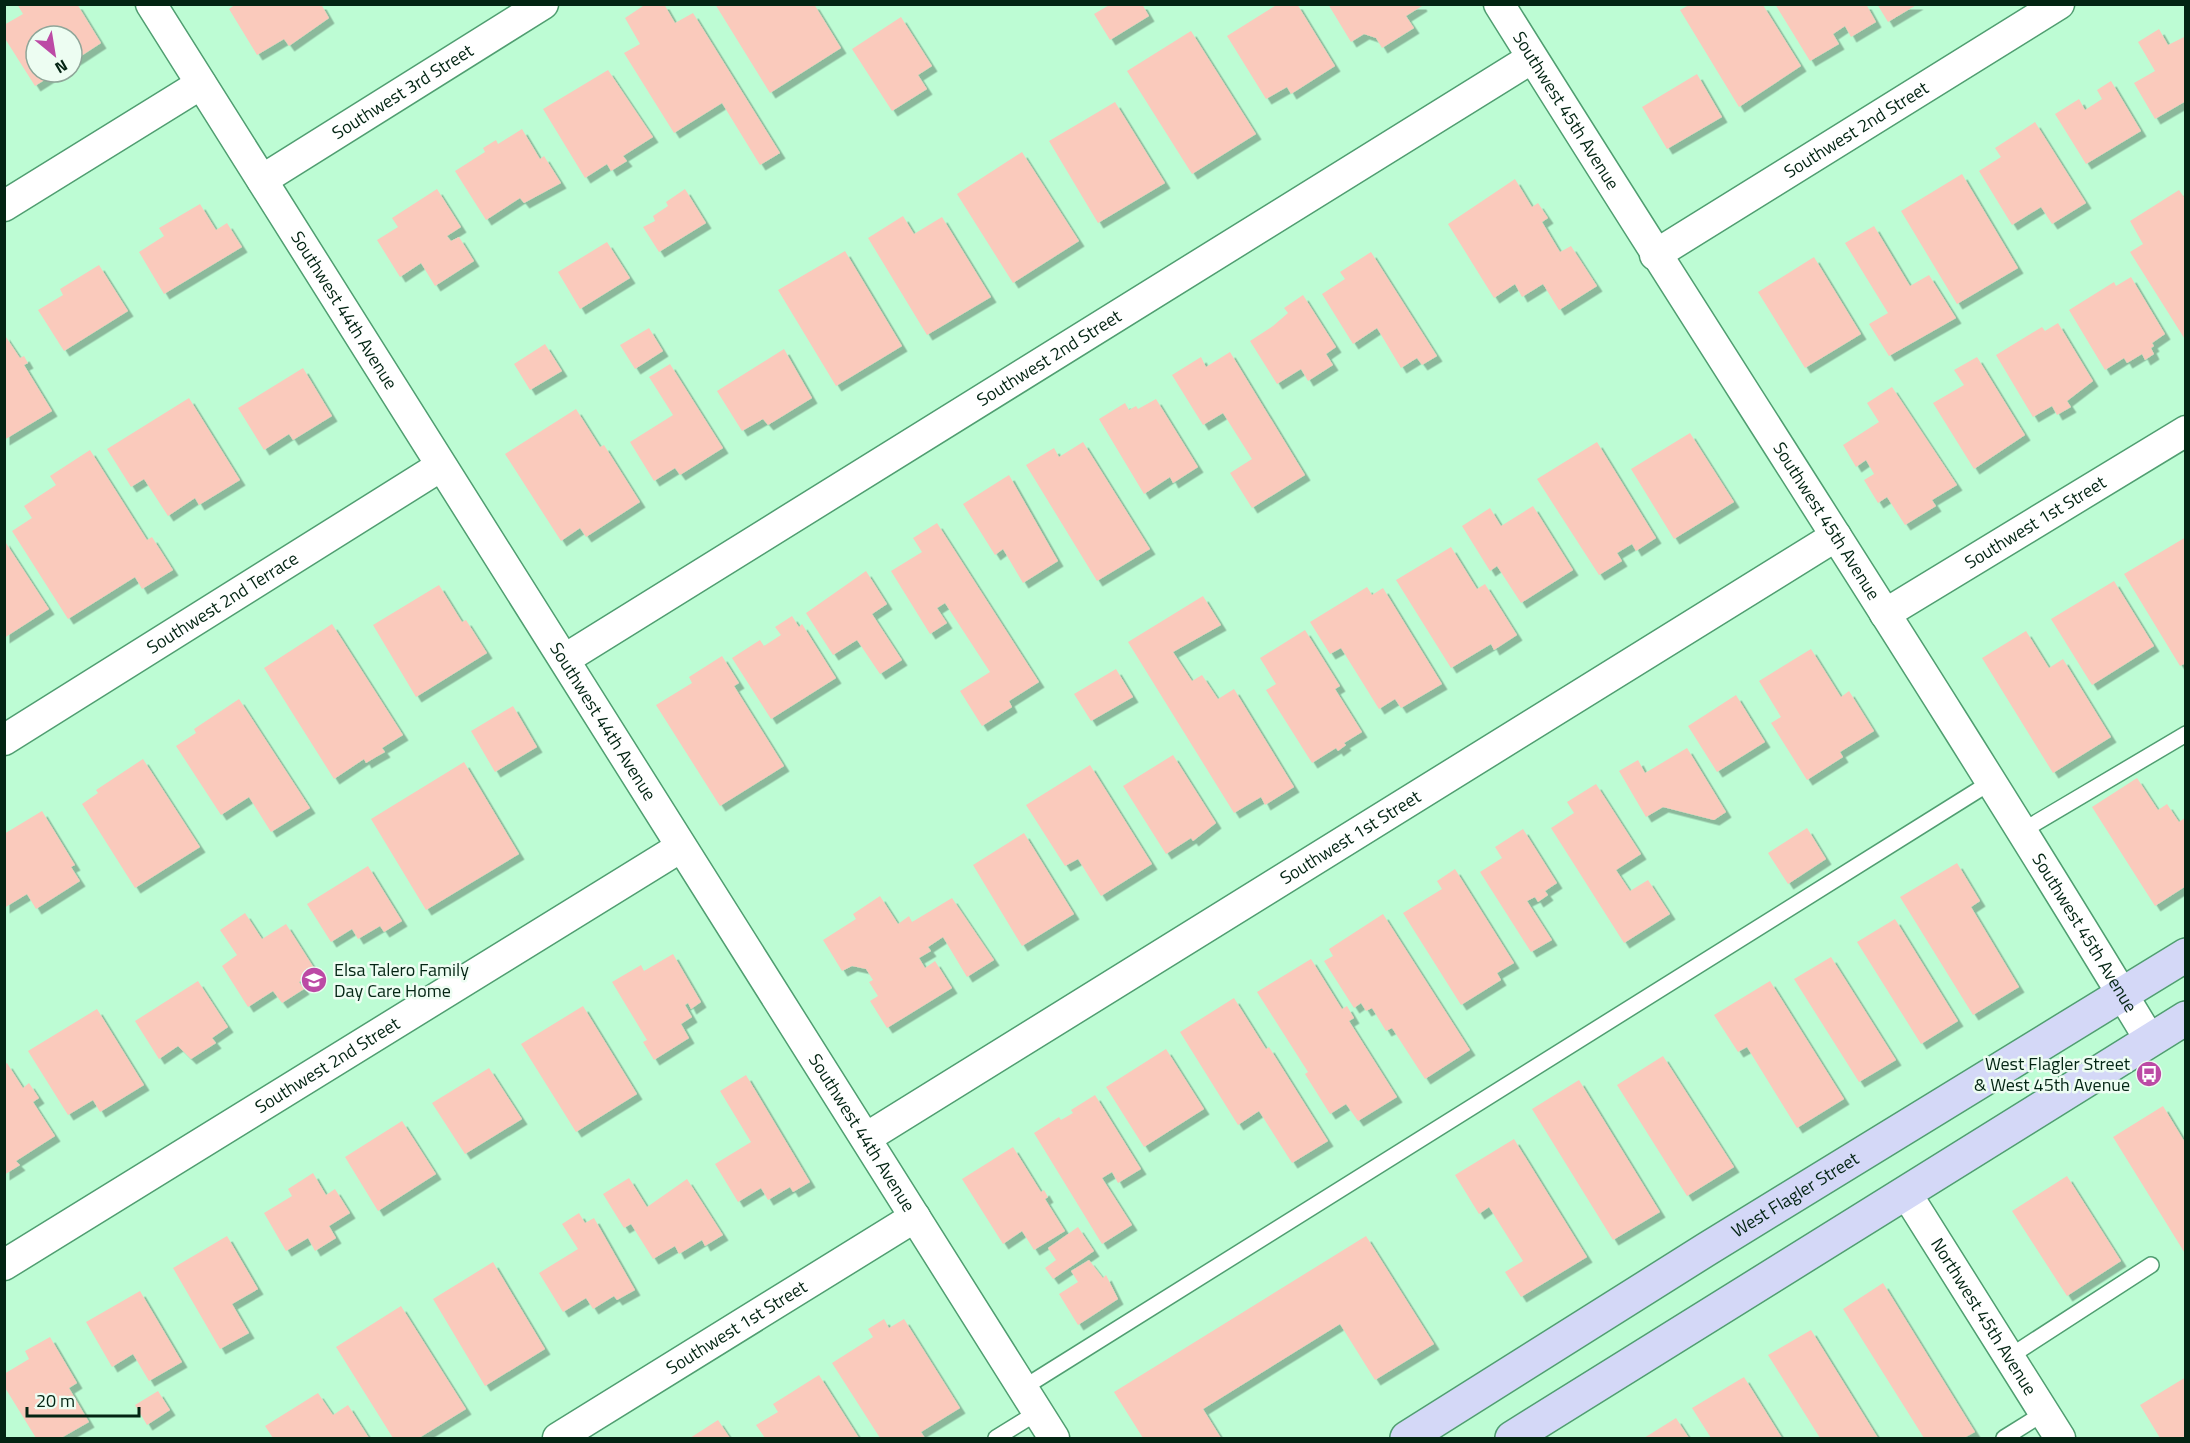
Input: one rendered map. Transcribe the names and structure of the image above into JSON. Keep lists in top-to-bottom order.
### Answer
{
  "streets": {
    "main road": ["West Flagler Street"],
    "street": [
      "Southwest 3rd Street",
      "Southwest 45th Avenue",
      "Southwest 2nd Street",
      "Southwest 44th Avenue",
      "Southwest 1st Street",
      "Southwest 2nd Terrace",
      "Northwest 45th Avenue"
    ]
  },
  "crossings": [
    ["Southwest 3rd Street", "Southwest 44th Avenue"],
    ["Southwest 45th Avenue", "Southwest 2nd Street"],
    ["Southwest 45th Avenue", "Southwest 1st Street"],
    ["Southwest 45th Avenue", "West Flagler Street"],
    ["Southwest 2nd Street", "Southwest 44th Avenue"],
    ["Southwest 44th Avenue", "Southwest 1st Street"],
    ["Southwest 44th Avenue", "Southwest 2nd Terrace"]
  ],
  "places": {
    "school or university": ["Elsa Talero Family Day Care Home"],
    "bus stop": ["West Flagler Street & West 45th Avenue"]
  },
  "scale_bar": "20 m",
  "north": "bottom right"
}
